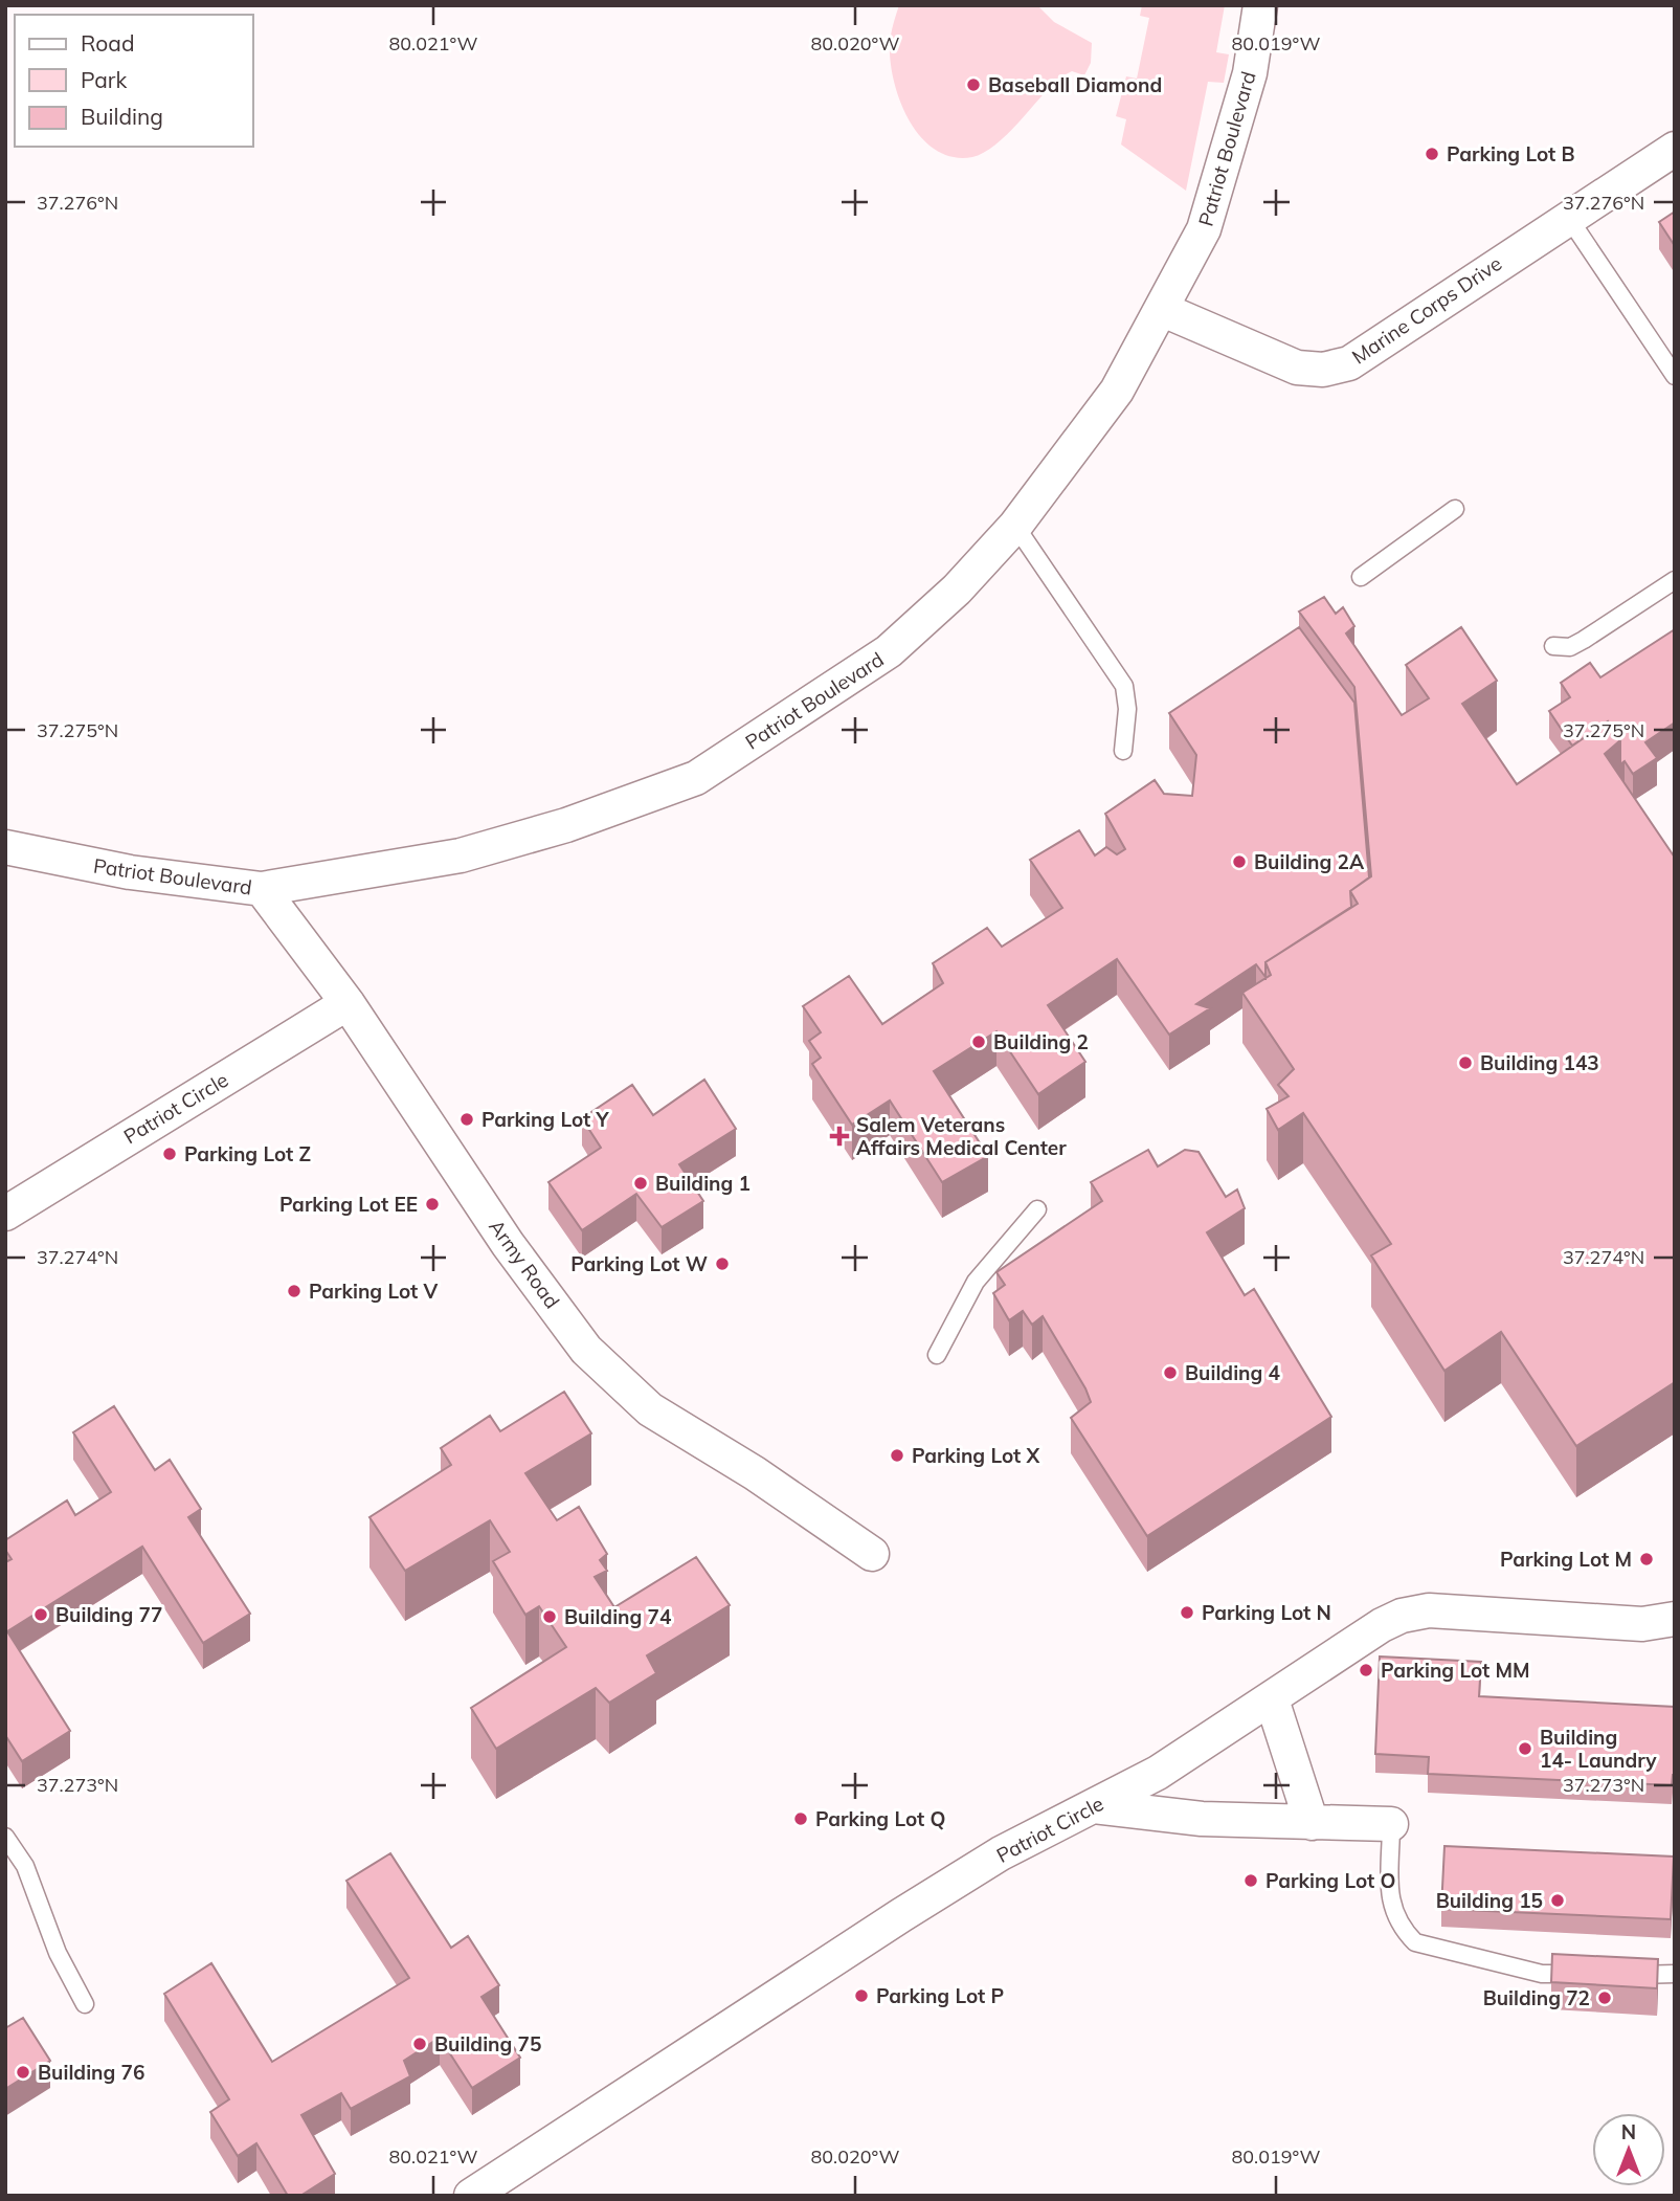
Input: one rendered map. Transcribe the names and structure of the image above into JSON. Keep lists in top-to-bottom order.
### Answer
{
  "streets": {
    "street": [
      "Patriot Boulevard",
      "Marine Corps Drive",
      "Patriot Circle",
      "Army Road"
    ]
  },
  "crossings": [
    ["Patriot Boulevard", "Marine Corps Drive"],
    ["Patriot Boulevard", "Army Road"],
    ["Patriot Circle", "Army Road"]
  ],
  "places": {
    "other": [
      "Baseball Diamond",
      "Parking Lot B",
      "Building 2A",
      "Building 2",
      "Building 143",
      "Parking Lot Y",
      "Parking Lot Z",
      "Building 1",
      "Parking Lot EE",
      "Parking Lot W",
      "Parking Lot V",
      "Building 4",
      "Parking Lot X",
      "Parking Lot M",
      "Parking Lot N",
      "Building 77",
      "Building 74",
      "Parking Lot MM",
      "Building 14- Laundry",
      "Parking Lot Q",
      "Parking Lot O",
      "Building 15",
      "Parking Lot P",
      "Building 72",
      "Building 75",
      "Building 76"
    ],
    "health": ["Salem Veterans Affairs Medical Center"]
  },
  "legend": ["Road", "Park", "Building"],
  "north": "top",
  "coordinates": [
    "80.021°W",
    "80.020°W",
    "80.019°W",
    "37.276°N",
    "37.275°N",
    "37.274°N",
    "37.273°N"
  ]
}
